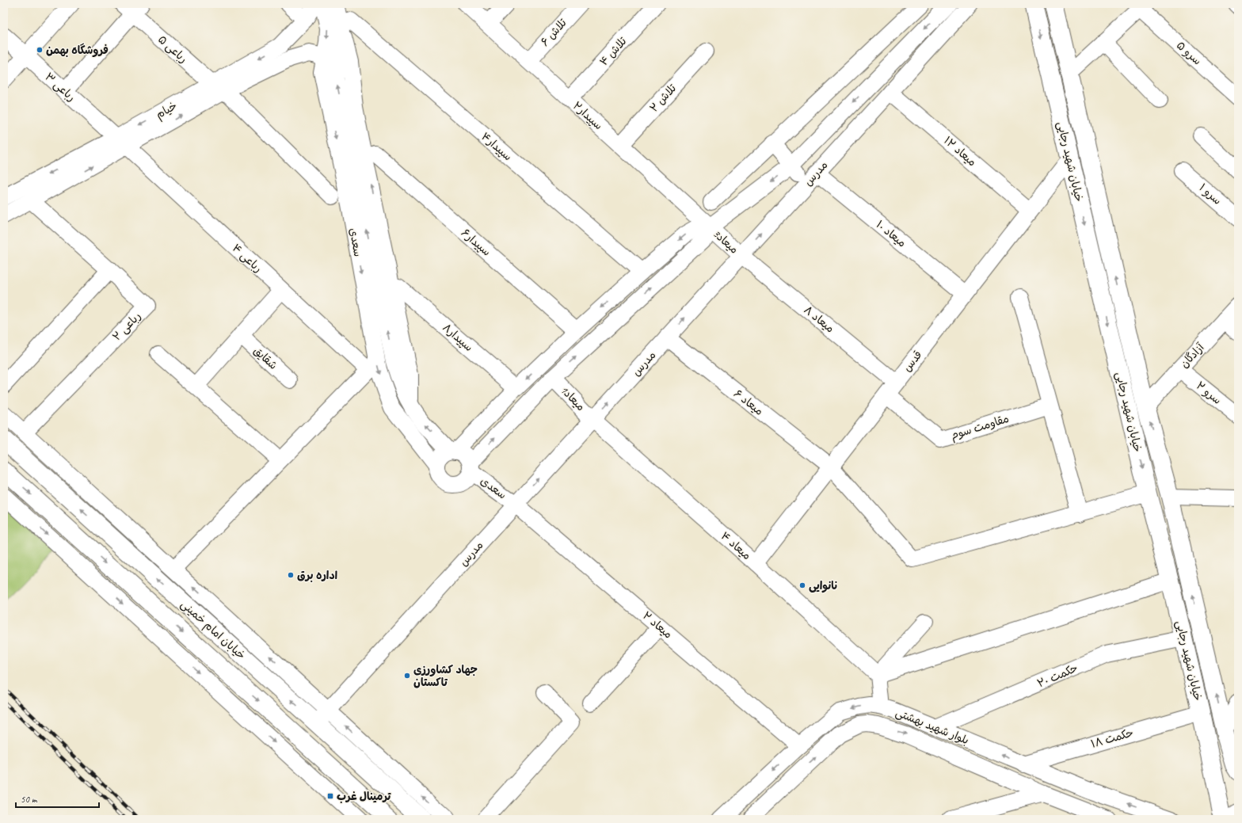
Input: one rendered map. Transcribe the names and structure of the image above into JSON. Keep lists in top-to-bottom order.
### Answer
{
  "streets": {
    "main road": ["خیابان شهید رجایی", "خیابان امام خمینی"],
    "street": [
      "تلاش ۶",
      "رباعی ۵",
      "تلاش ۴",
      "سرو ۵",
      "رباعی ۳",
      "تلاش ۲",
      "خیام",
      "سپیدار۲",
      "سپیدار۴",
      "میعاد ۱۲",
      "مدرس",
      "سرو ۱",
      "میعاد ۱۰",
      "میعاد3",
      "سعدی",
      "سپیدار۶",
      "رباعی ۴",
      "میعاد ۸",
      "رباعی ۲",
      "سپیدار۸",
      "آزادگان",
      "شقایق",
      "قدس",
      "سرو ۲",
      "میعاد1",
      "میعاد ۶",
      "مقاومت سوم",
      "میعاد ۴",
      "میعاد ۲",
      "حکمت ۲۰",
      "بلوار شهید بهشتی",
      "حکمت ۱۸"
    ]
  },
  "crossings": [
    ["تلاش ۶", "سپیدار۲"],
    ["رباعی ۵", "خیام"],
    ["تلاش ۴", "سپیدار۲"],
    ["رباعی ۳", "خیام"],
    ["رباعی ۳", "رباعی ۴"],
    ["تلاش ۲", "سپیدار۲"],
    ["خیام", "سعدی"],
    ["خیام", "رباعی ۴"],
    ["خیام", "رباعی ۲"],
    ["سپیدار۲", "مدرس"],
    ["سپیدار۲", "میعاد3"],
    ["سپیدار۴", "سعدی"],
    ["میعاد ۱۲", "مدرس"],
    ["میعاد ۱۲", "قدس"],
    ["خیابان شهید رجایی", "آزادگان"],
    ["خیابان شهید رجایی", "قدس"],
    ["خیابان شهید رجایی", "حکمت ۲۰"],
    ["خیابان شهید رجایی", "حکمت ۱۸"],
    ["مدرس", "میعاد ۱۰"],
    ["مدرس", "میعاد3"],
    ["مدرس", "سعدی"],
    ["مدرس", "میعاد ۸"],
    ["مدرس", "میعاد1"],
    ["مدرس", "میعاد ۶"],
    ["مدرس", "میعاد ۴"],
    ["مدرس", "میعاد ۲"],
    ["مدرس", "خیابان امام خمینی"],
    ["میعاد ۱۰", "قدس"],
    ["میعاد3", "میعاد ۸"],
    ["سعدی", "میعاد ۲"],
    ["میعاد ۸", "قدس"],
    ["آزادگان", "سرو ۲"],
    ["قدس", "میعاد ۶"],
    ["قدس", "مقاومت سوم"],
    ["قدس", "میعاد ۴"],
    ["میعاد1", "میعاد ۴"],
    ["میعاد ۲", "بلوار شهید بهشتی"],
    ["حکمت ۲۰", "بلوار شهید بهشتی"],
    ["بلوار شهید بهشتی", "حکمت ۱۸"]
  ],
  "places": {
    "other": [
      "فروشگاه بهمن",
      "اداره برق",
      "نانوایی",
      "جهاد کشاورزی تاکستان"
    ],
    "transit": ["ترمینال غرب"]
  },
  "scale_bar": "50 m"
}
